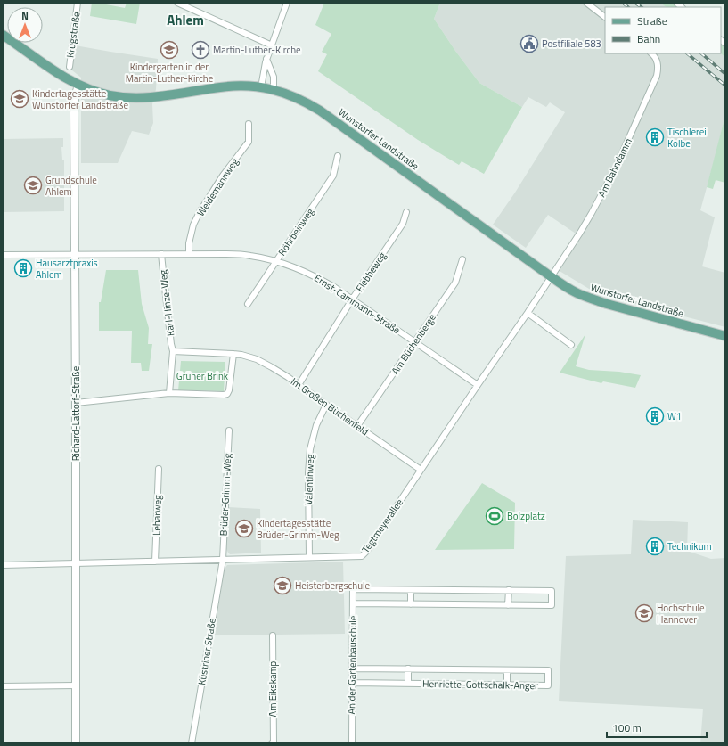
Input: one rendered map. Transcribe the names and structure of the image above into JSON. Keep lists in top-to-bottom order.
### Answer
{
  "streets": {
    "main road": ["Wunstorfer Landstraße"],
    "street": [
      "Krugstraße",
      "Am Bahndamm",
      "Weidemannweg",
      "Röhrbeinweg",
      "Flebbeweg",
      "Karl-Hinze-Weg",
      "Ernst-Cammann-Straße",
      "Am Büchenberge",
      "Im Großen Büchenfeld",
      "Richard-Lattorf-Straße",
      "Valentinweg",
      "Brüder-Grimm-Weg",
      "Leharweg",
      "Tegtmeyerallee",
      "Küstriner Straße",
      "An der Gartenbauschule",
      "Henriette-Gottschalk-Anger",
      "Am Eikskamp"
    ]
  },
  "crossings": [
    ["Wunstorfer Landstraße", "Am Bahndamm"],
    ["Wunstorfer Landstraße", "Richard-Lattorf-Straße"],
    ["Wunstorfer Landstraße", "Tegtmeyerallee"],
    ["Am Bahndamm", "Tegtmeyerallee"],
    ["Weidemannweg", "Ernst-Cammann-Straße"],
    ["Röhrbeinweg", "Ernst-Cammann-Straße"],
    ["Flebbeweg", "Ernst-Cammann-Straße"],
    ["Flebbeweg", "Im Großen Büchenfeld"],
    ["Karl-Hinze-Weg", "Ernst-Cammann-Straße"],
    ["Karl-Hinze-Weg", "Im Großen Büchenfeld"],
    ["Ernst-Cammann-Straße", "Am Büchenberge"],
    ["Ernst-Cammann-Straße", "Richard-Lattorf-Straße"],
    ["Ernst-Cammann-Straße", "Tegtmeyerallee"],
    ["Am Büchenberge", "Im Großen Büchenfeld"],
    ["Im Großen Büchenfeld", "Valentinweg"],
    ["Im Großen Büchenfeld", "Tegtmeyerallee"],
    ["Richard-Lattorf-Straße", "Tegtmeyerallee"],
    ["Valentinweg", "Tegtmeyerallee"],
    ["Brüder-Grimm-Weg", "Tegtmeyerallee"],
    ["Brüder-Grimm-Weg", "Küstriner Straße"],
    ["Leharweg", "Tegtmeyerallee"],
    ["Tegtmeyerallee", "Küstriner Straße"],
    ["An der Gartenbauschule", "Henriette-Gottschalk-Anger"]
  ],
  "districts": ["Ahlem"],
  "parks": ["Grüner Brink"],
  "places": {
    "public building": ["Postfiliale 583"],
    "school or university": [
      "Kindergarten in der Martin-Luther-Kirche",
      "Kindertagesstätte Wunstorfer Landstraße",
      "Grundschule Ahlem",
      "Kindertagesstätte Brüder-Grimm-Weg",
      "Heisterbergschule",
      "Hochschule Hannover"
    ],
    "church": ["Martin-Luther-Kirche"],
    "building": [
      "Tischlerei Kolbe",
      "Hausarztpraxis Ahlem",
      "W1",
      "Technikum"
    ],
    "sports": ["Bolzplatz"]
  },
  "legend": ["Straße", "Bahn"],
  "scale_bar": "100 m",
  "north": "top"
}
